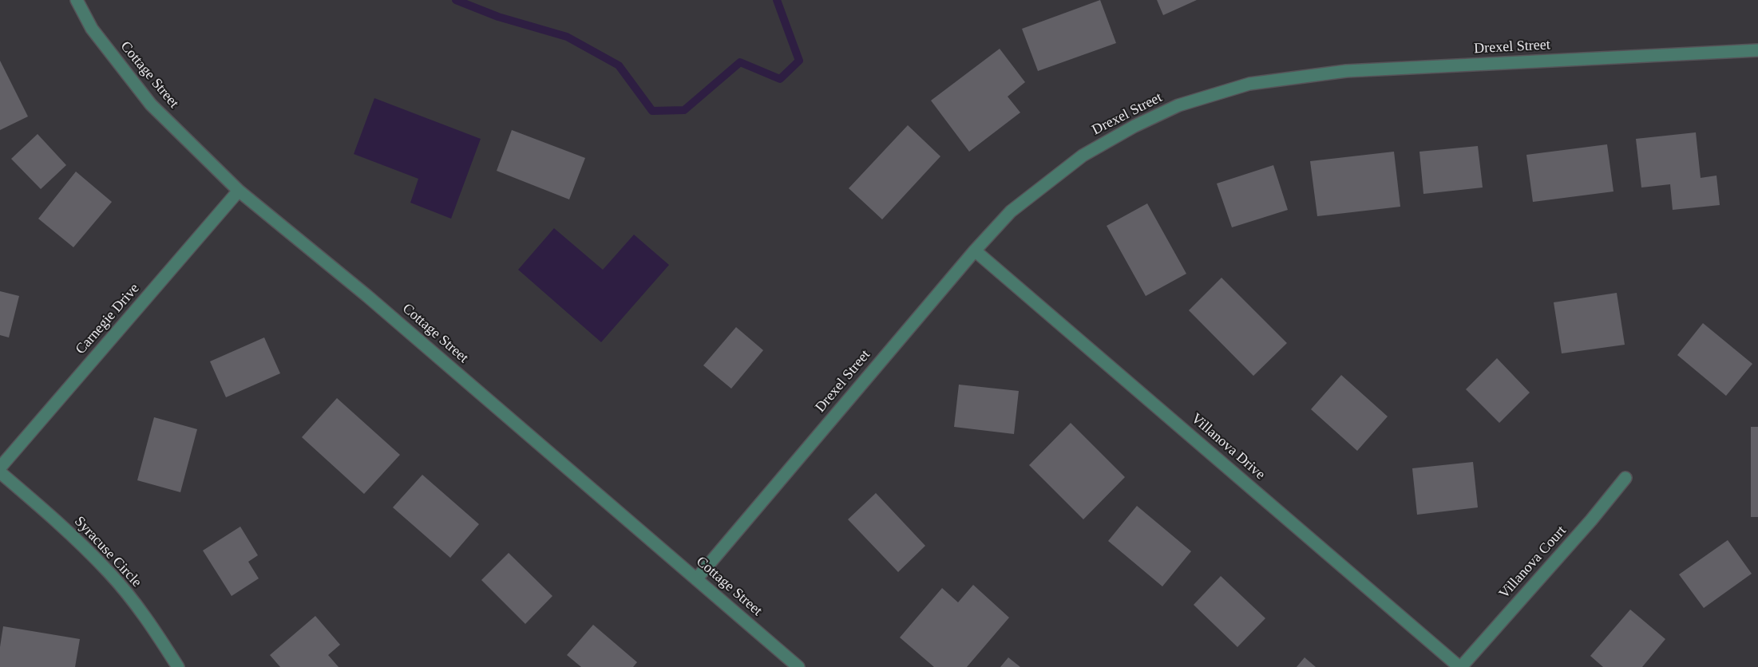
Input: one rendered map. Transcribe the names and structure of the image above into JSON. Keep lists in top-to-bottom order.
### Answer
{
  "streets": {
    "street": [
      "Drexel Street",
      "Cottage Street",
      "Carnegie Drive",
      "Villanova Drive",
      "Syracuse Circle",
      "Villanova Court"
    ]
  },
  "crossings": [
    ["Drexel Street", "Cottage Street"],
    ["Drexel Street", "Villanova Drive"],
    ["Cottage Street", "Carnegie Drive"],
    ["Villanova Drive", "Villanova Court"]
  ]
}
